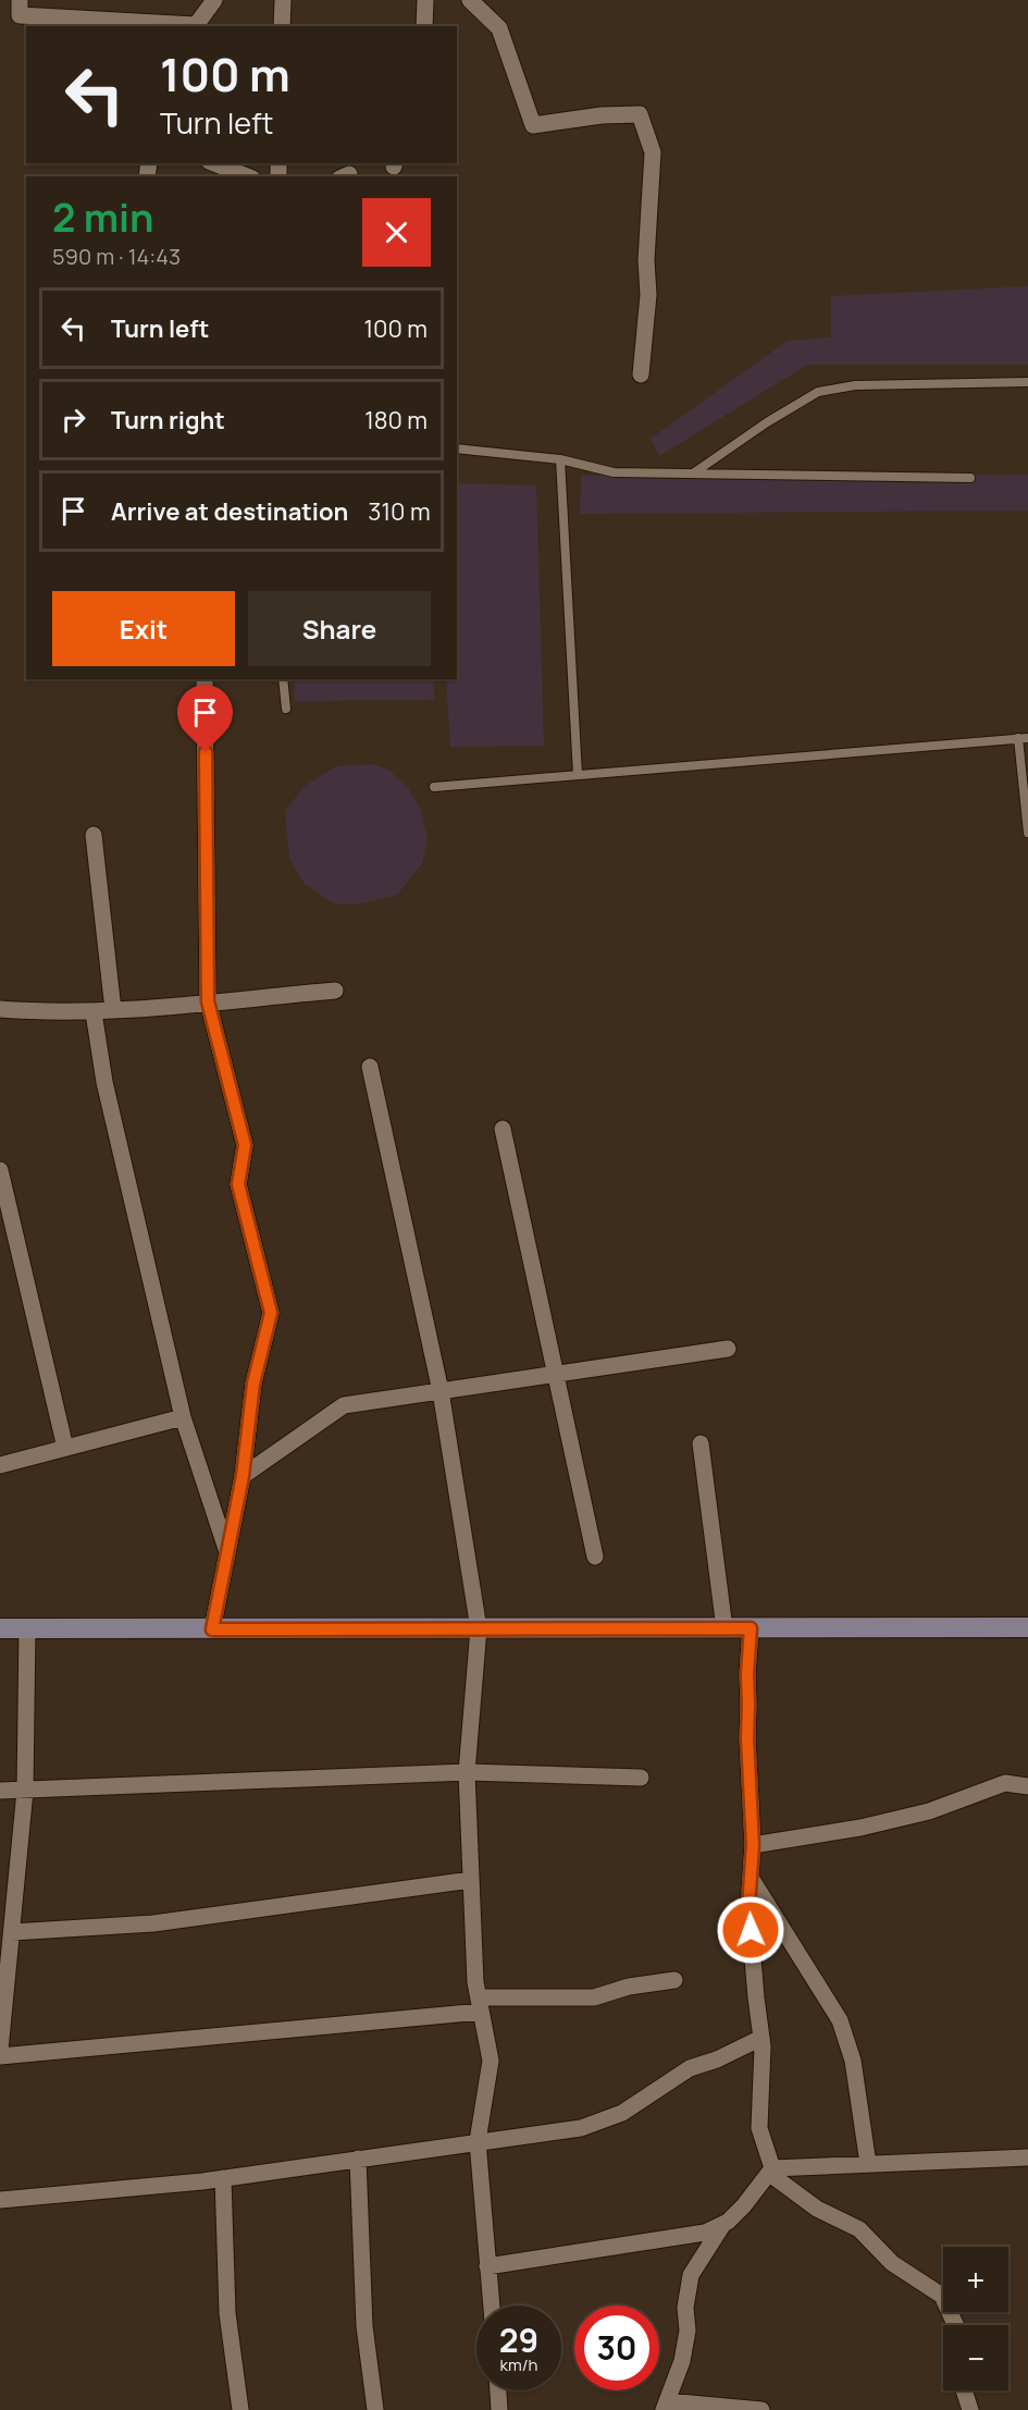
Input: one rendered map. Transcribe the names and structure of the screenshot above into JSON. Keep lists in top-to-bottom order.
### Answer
{
  "page": {
    "turn": ["100 m", "Turn left"],
    "heading": ["2 min", "590 m · 14:43"],
    "list": [
      {
        "name": "Turn left",
        "value": "100 m"
      },
      {
        "name": "Turn right",
        "value": "180 m"
      },
      {
        "name": "Arrive at destination",
        "value": "310 m"
      }
    ],
    "buttons": ["Exit", "Share"],
    "map_buttons": ["+", "−"],
    "speed": "29 km/h",
    "limit": "30"
  }
}
